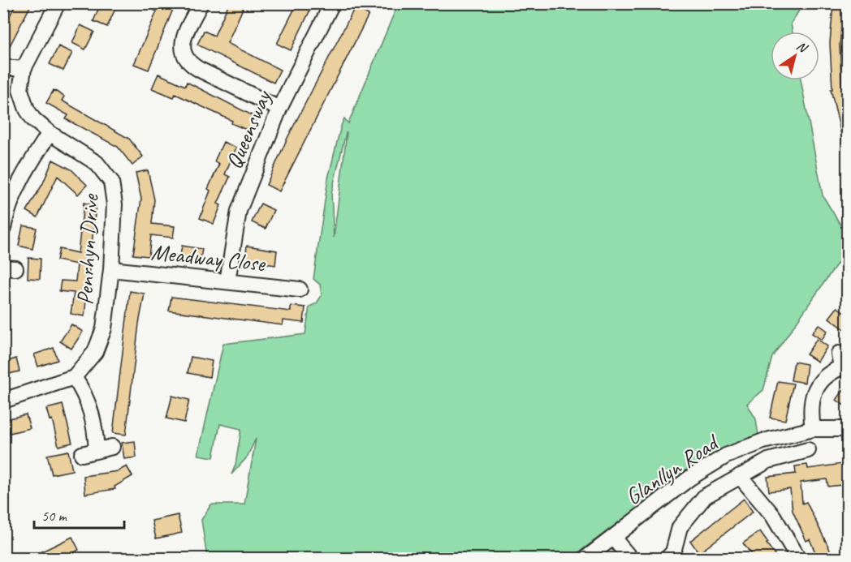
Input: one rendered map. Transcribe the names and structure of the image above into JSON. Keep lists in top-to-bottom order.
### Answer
{
  "streets": {
    "street": [
      "Queensway",
      "Penrhyn Drive",
      "Meadway Close",
      "Glanllyn Road"
    ]
  },
  "crossings": [
    ["Queensway", "Meadway Close"],
    ["Penrhyn Drive", "Meadway Close"]
  ],
  "scale_bar": "50 m",
  "north": "top right"
}
